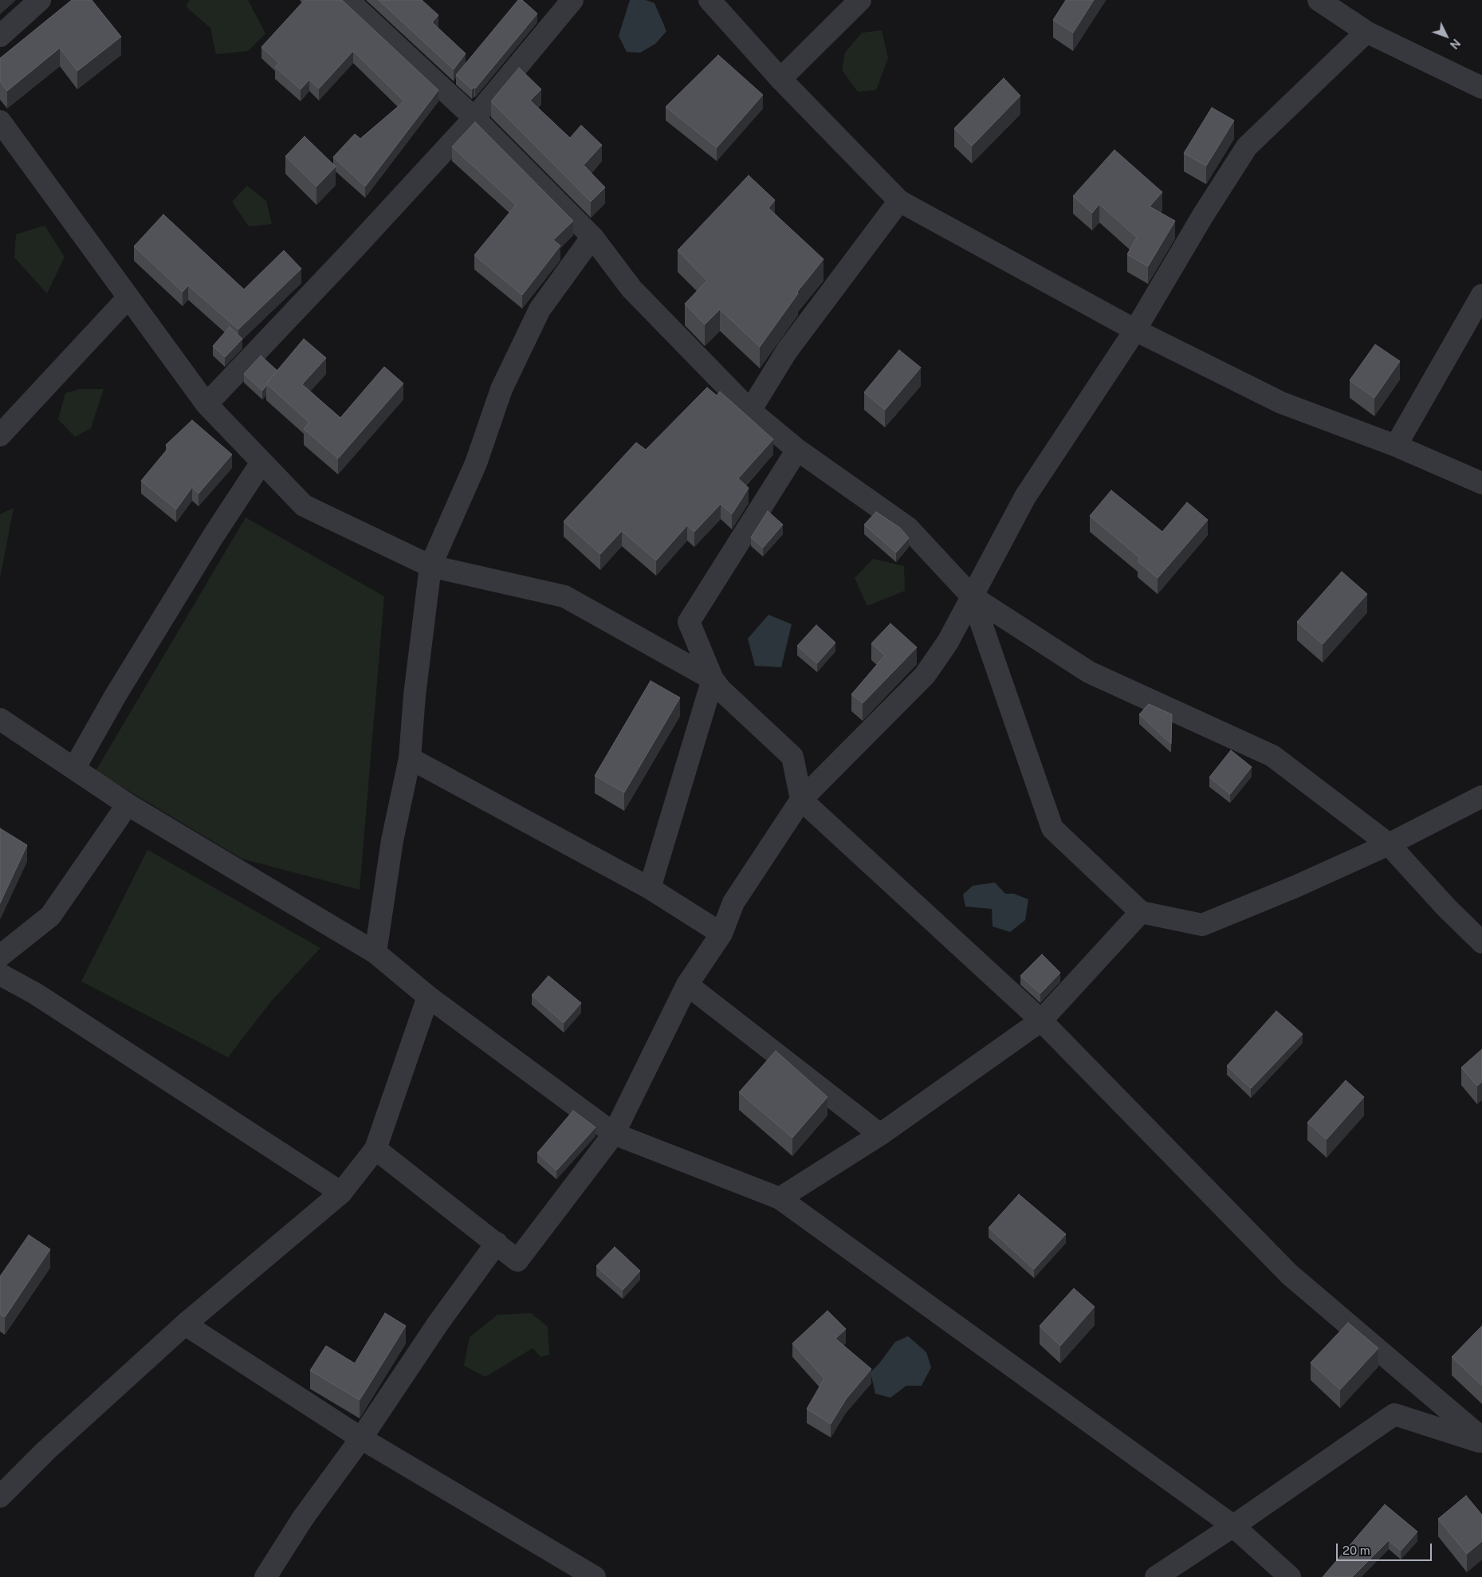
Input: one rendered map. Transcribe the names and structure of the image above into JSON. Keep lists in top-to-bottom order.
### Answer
{
  "scale_bar": "20 m",
  "north": "bottom right"
}
